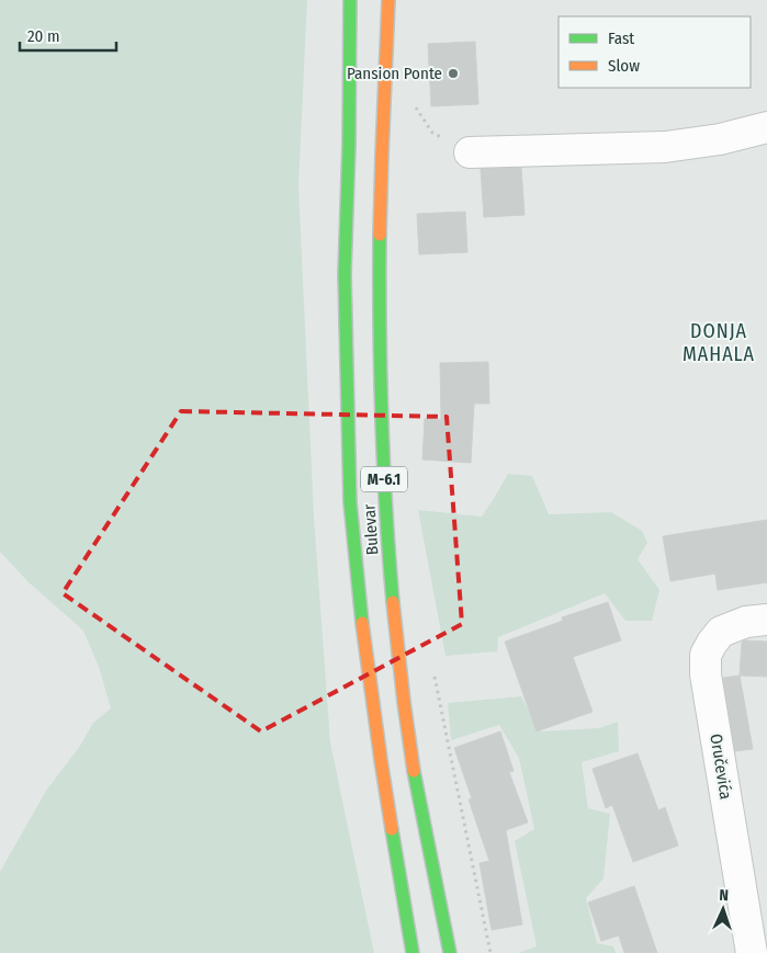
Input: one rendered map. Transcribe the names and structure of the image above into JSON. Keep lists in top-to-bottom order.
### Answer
{
  "streets": {
    "main road": ["M-6.1", "Bulevar"],
    "street": ["Oručevića"]
  },
  "districts": ["DONJA MAHALA"],
  "places": ["Pansion Ponte"],
  "legend": ["Fast", "Slow"],
  "scale_bar": "20 m",
  "north": "top"
}
